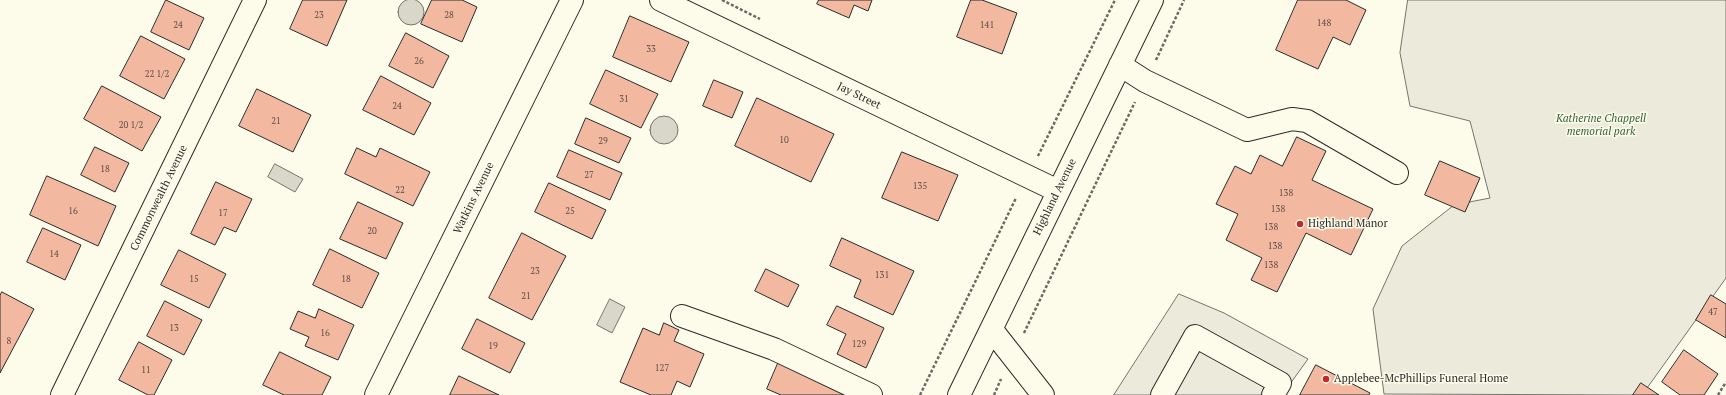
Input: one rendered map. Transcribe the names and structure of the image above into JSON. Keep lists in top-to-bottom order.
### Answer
{
  "streets": {
    "street": [
      "Jay Street",
      "Highland Avenue",
      "Commonwealth Avenue",
      "Watkins Avenue"
    ]
  },
  "crossings": [
    ["Jay Street", "Highland Avenue"]
  ],
  "parks": ["Katherine Chappell memorial park"],
  "places": ["Highland Manor", "Applebee-McPhillips Funeral Home"],
  "house_numbers": [
    "23",
    "28",
    "148",
    "24",
    "141",
    "33",
    "26",
    "22 1/2",
    "31",
    "24",
    "21",
    "20 1/2",
    "10",
    "29",
    "18",
    "27",
    "135",
    "22",
    "138",
    "138",
    "16",
    "25",
    "17",
    "138",
    "20",
    "138",
    "14",
    "138",
    "23",
    "131",
    "15",
    "18",
    "21",
    "47",
    "13",
    "16",
    "8",
    "129",
    "19",
    "127",
    "11"
  ]
}
